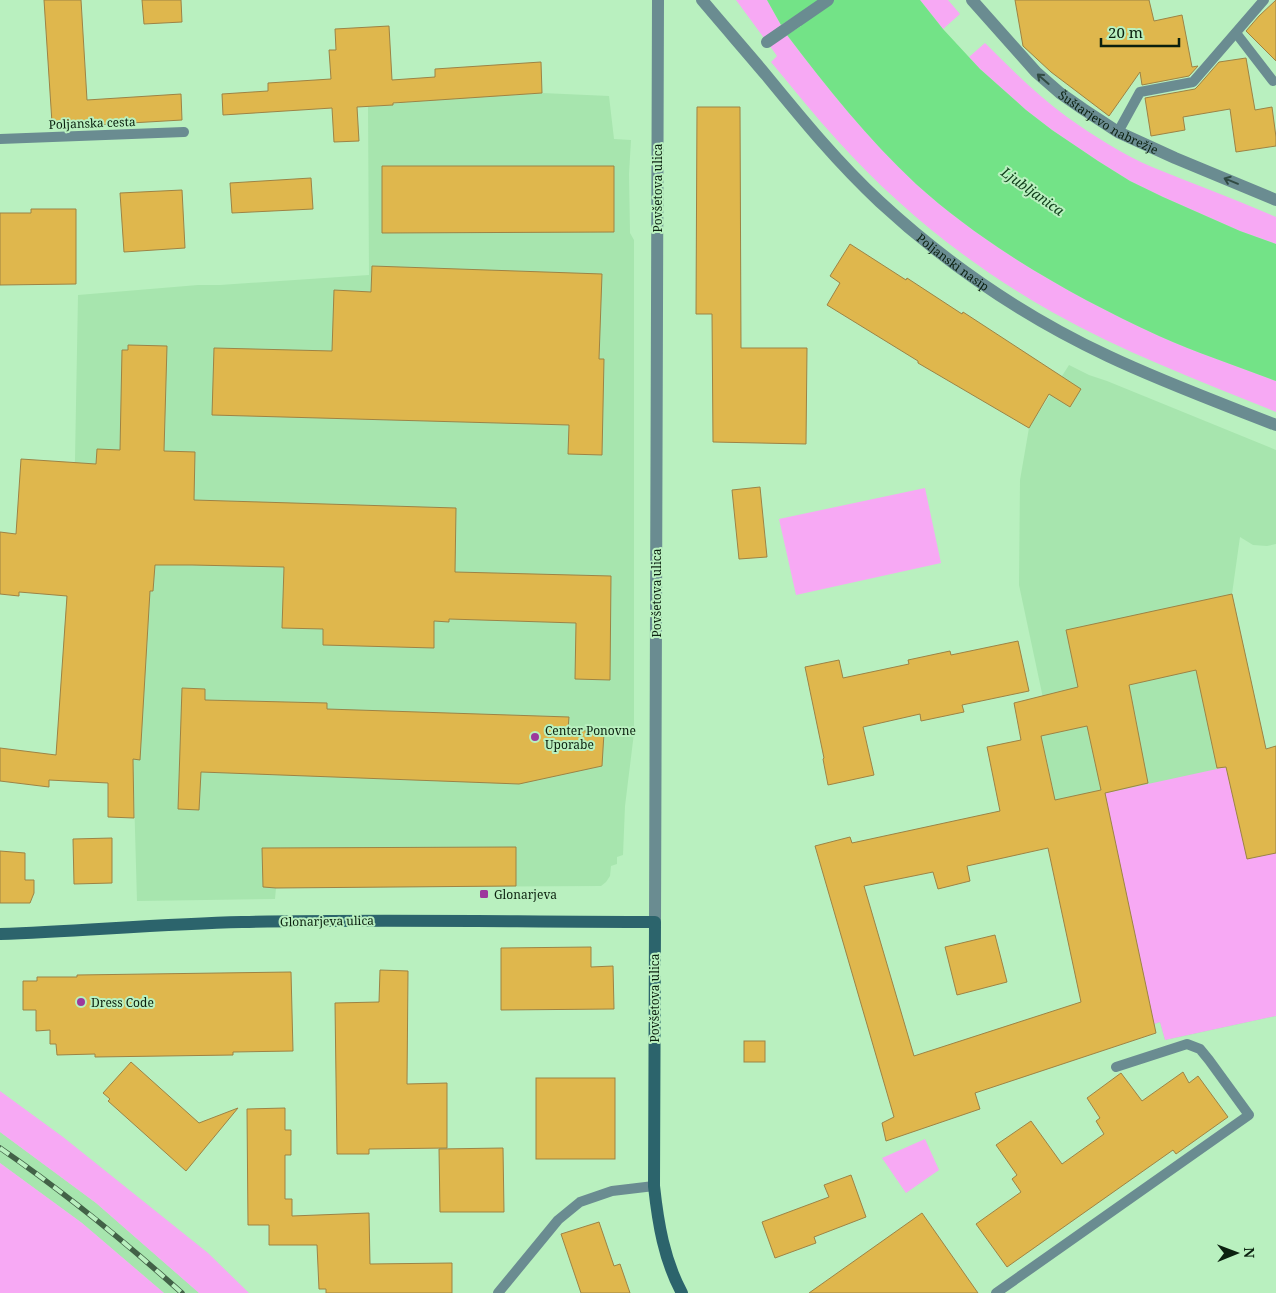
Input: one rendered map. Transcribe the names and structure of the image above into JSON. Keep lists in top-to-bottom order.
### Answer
{
  "streets": {
    "street": [
      "Šuštarjevo nabrežje",
      "Povšetova ulica",
      "Poljanski nasip",
      "Glonarjeva ulica"
    ],
    "lane": ["Poljanska cesta"]
  },
  "crossings": [
    ["Povšetova ulica", "Glonarjeva ulica"]
  ],
  "one_way": ["Šuštarjevo nabrežje"],
  "water": ["Ljubljanica"],
  "places": {
    "other": ["Center Ponovne Uporabe", "Dress Code"],
    "transit": ["Glonarjeva"]
  },
  "scale_bar": "20 m",
  "north": "right"
}
